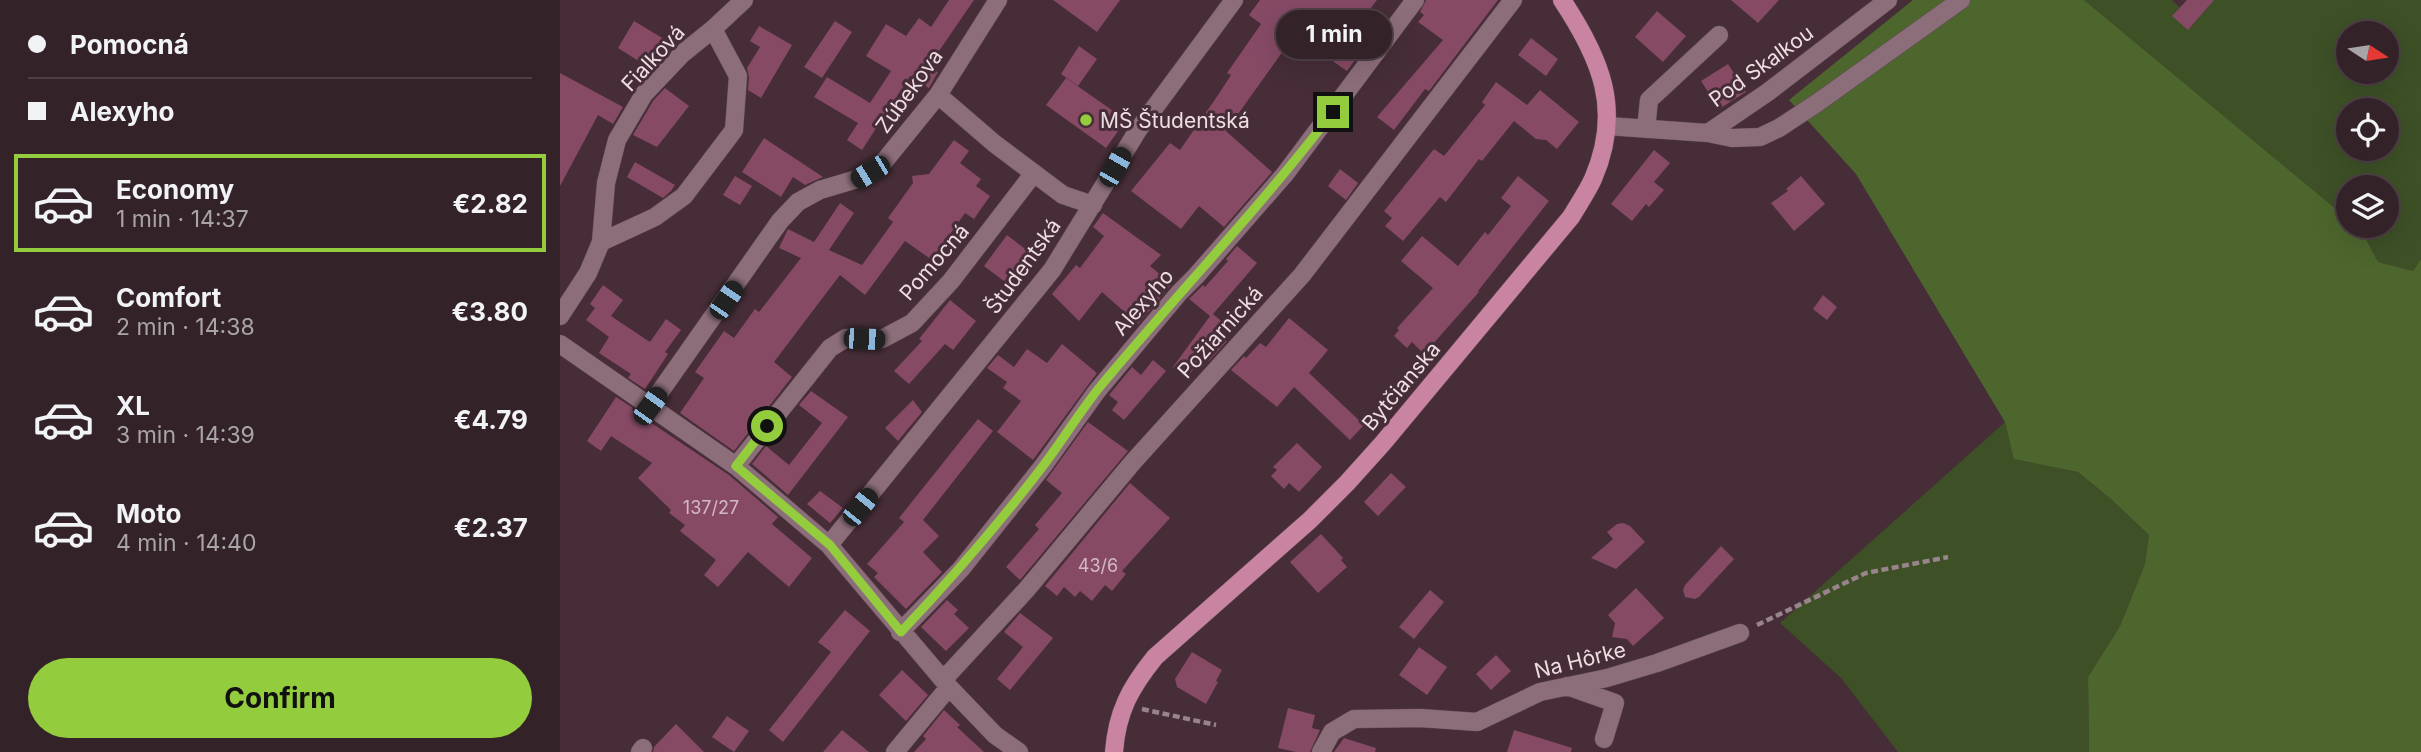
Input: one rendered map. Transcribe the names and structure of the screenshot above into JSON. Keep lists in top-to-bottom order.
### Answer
{
  "streets": {
    "main road": ["Bytčianska"],
    "street": [
      "Fialková",
      "Pod Skalkou",
      "Zúbekova",
      "Pomocná",
      "Študentská",
      "Alexyho",
      "Požiarnická",
      "Na Hôrke"
    ]
  },
  "crossings": [
    ["Pod Skalkou", "Bytčianska"]
  ],
  "places": ["MŠ Študentská"],
  "house_numbers": ["137/27", "43/6"],
  "north": "right",
  "page": {
    "banner": ["Pomocná", "Alexyho"],
    "bubble": "1 min",
    "list": [
      {
        "name": "Economy",
        "note": "1 min · 14:37",
        "value": "€2.82"
      },
      {
        "name": "Comfort",
        "note": "2 min · 14:38",
        "value": "€3.80"
      },
      {
        "name": "XL",
        "note": "3 min · 14:39",
        "value": "€4.79"
      },
      {
        "name": "Moto",
        "note": "4 min · 14:40",
        "value": "€2.37"
      }
    ],
    "buttons": "Confirm"
  }
}
